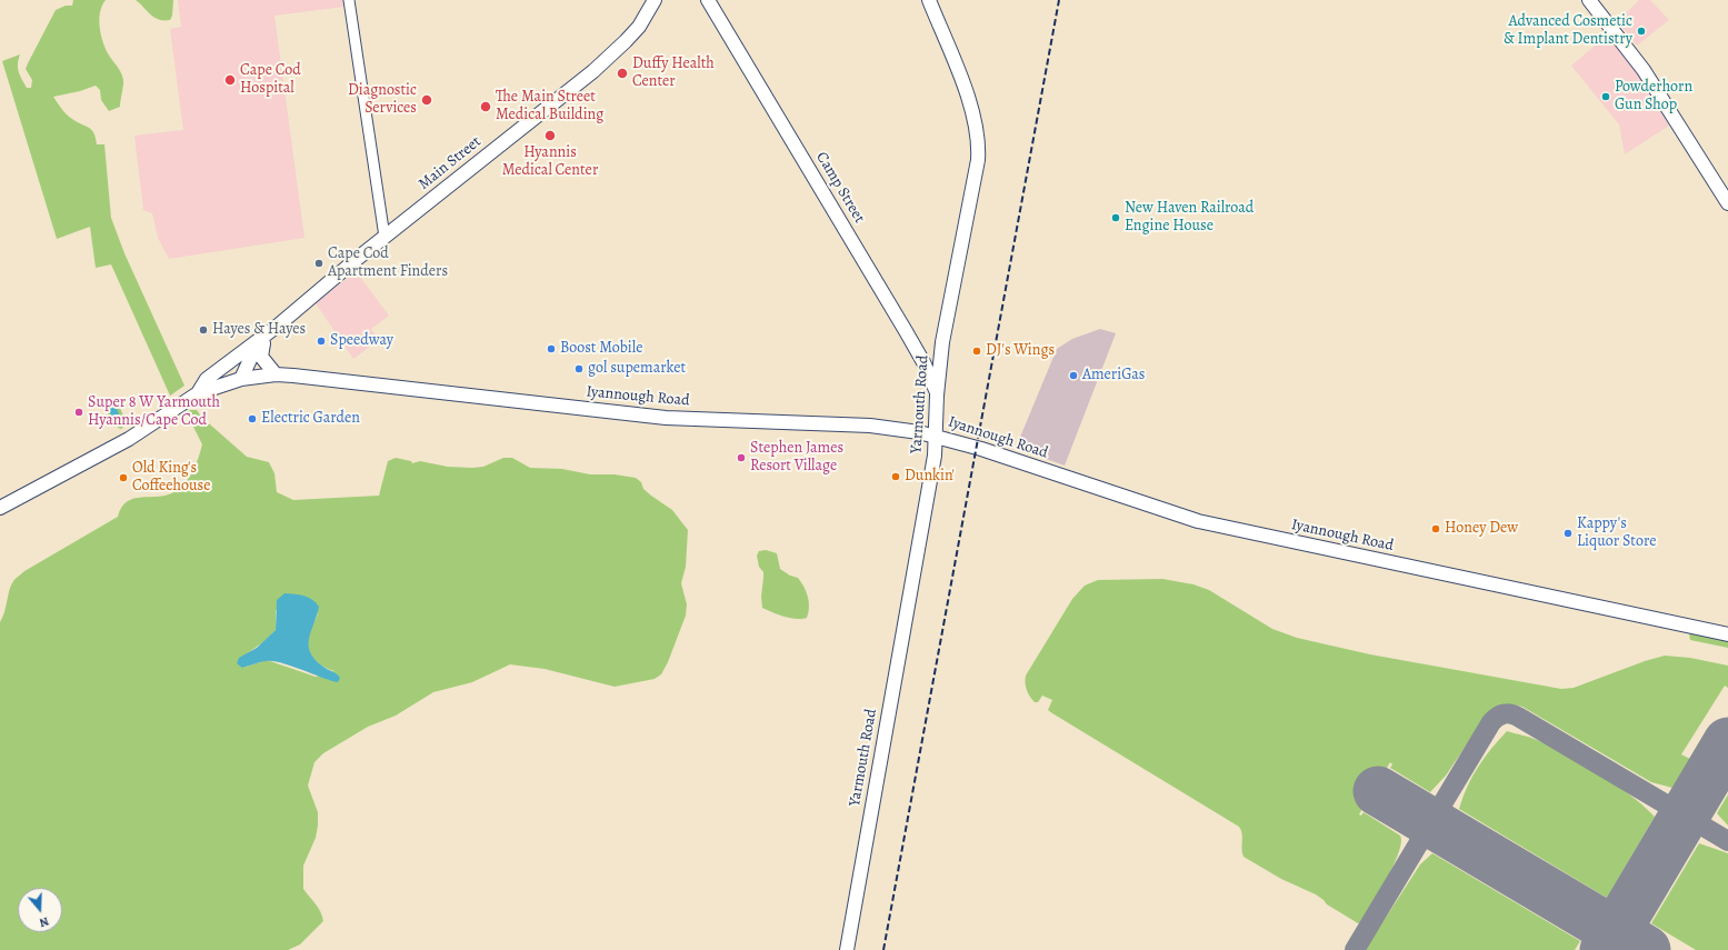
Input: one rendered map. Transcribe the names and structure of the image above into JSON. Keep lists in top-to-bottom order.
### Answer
{
  "streets": {
    "main road": [
      "Main Street",
      "Camp Street",
      "Iyannough Road",
      "Yarmouth Road"
    ]
  },
  "crossings": [
    ["Main Street", "Iyannough Road"],
    ["Camp Street", "Yarmouth Road"],
    ["Iyannough Road", "Yarmouth Road"]
  ],
  "places": [
    "Advanced Cosmetic & Implant Dentistry",
    "Duffy Health Center",
    "Cape Cod Hospital",
    "Powderhorn Gun Shop",
    "Diagnostic Services",
    "The Main Street Medical Building",
    "Hyannis Medical Center",
    "New Haven Railroad Engine House",
    "Cape Cod Apartment Finders",
    "Hayes & Hayes",
    "Speedway",
    "Boost Mobile",
    "DJ's Wings",
    "gol supemarket",
    "AmeriGas",
    "Super 8 W Yarmouth Hyannis/Cape Cod",
    "Electric Garden",
    "Stephen James Resort Village",
    "Dunkin'",
    "Old King's Coffeehouse",
    "Honey Dew",
    "Kappy's Liquor Store"
  ],
  "north": "bottom"
}
